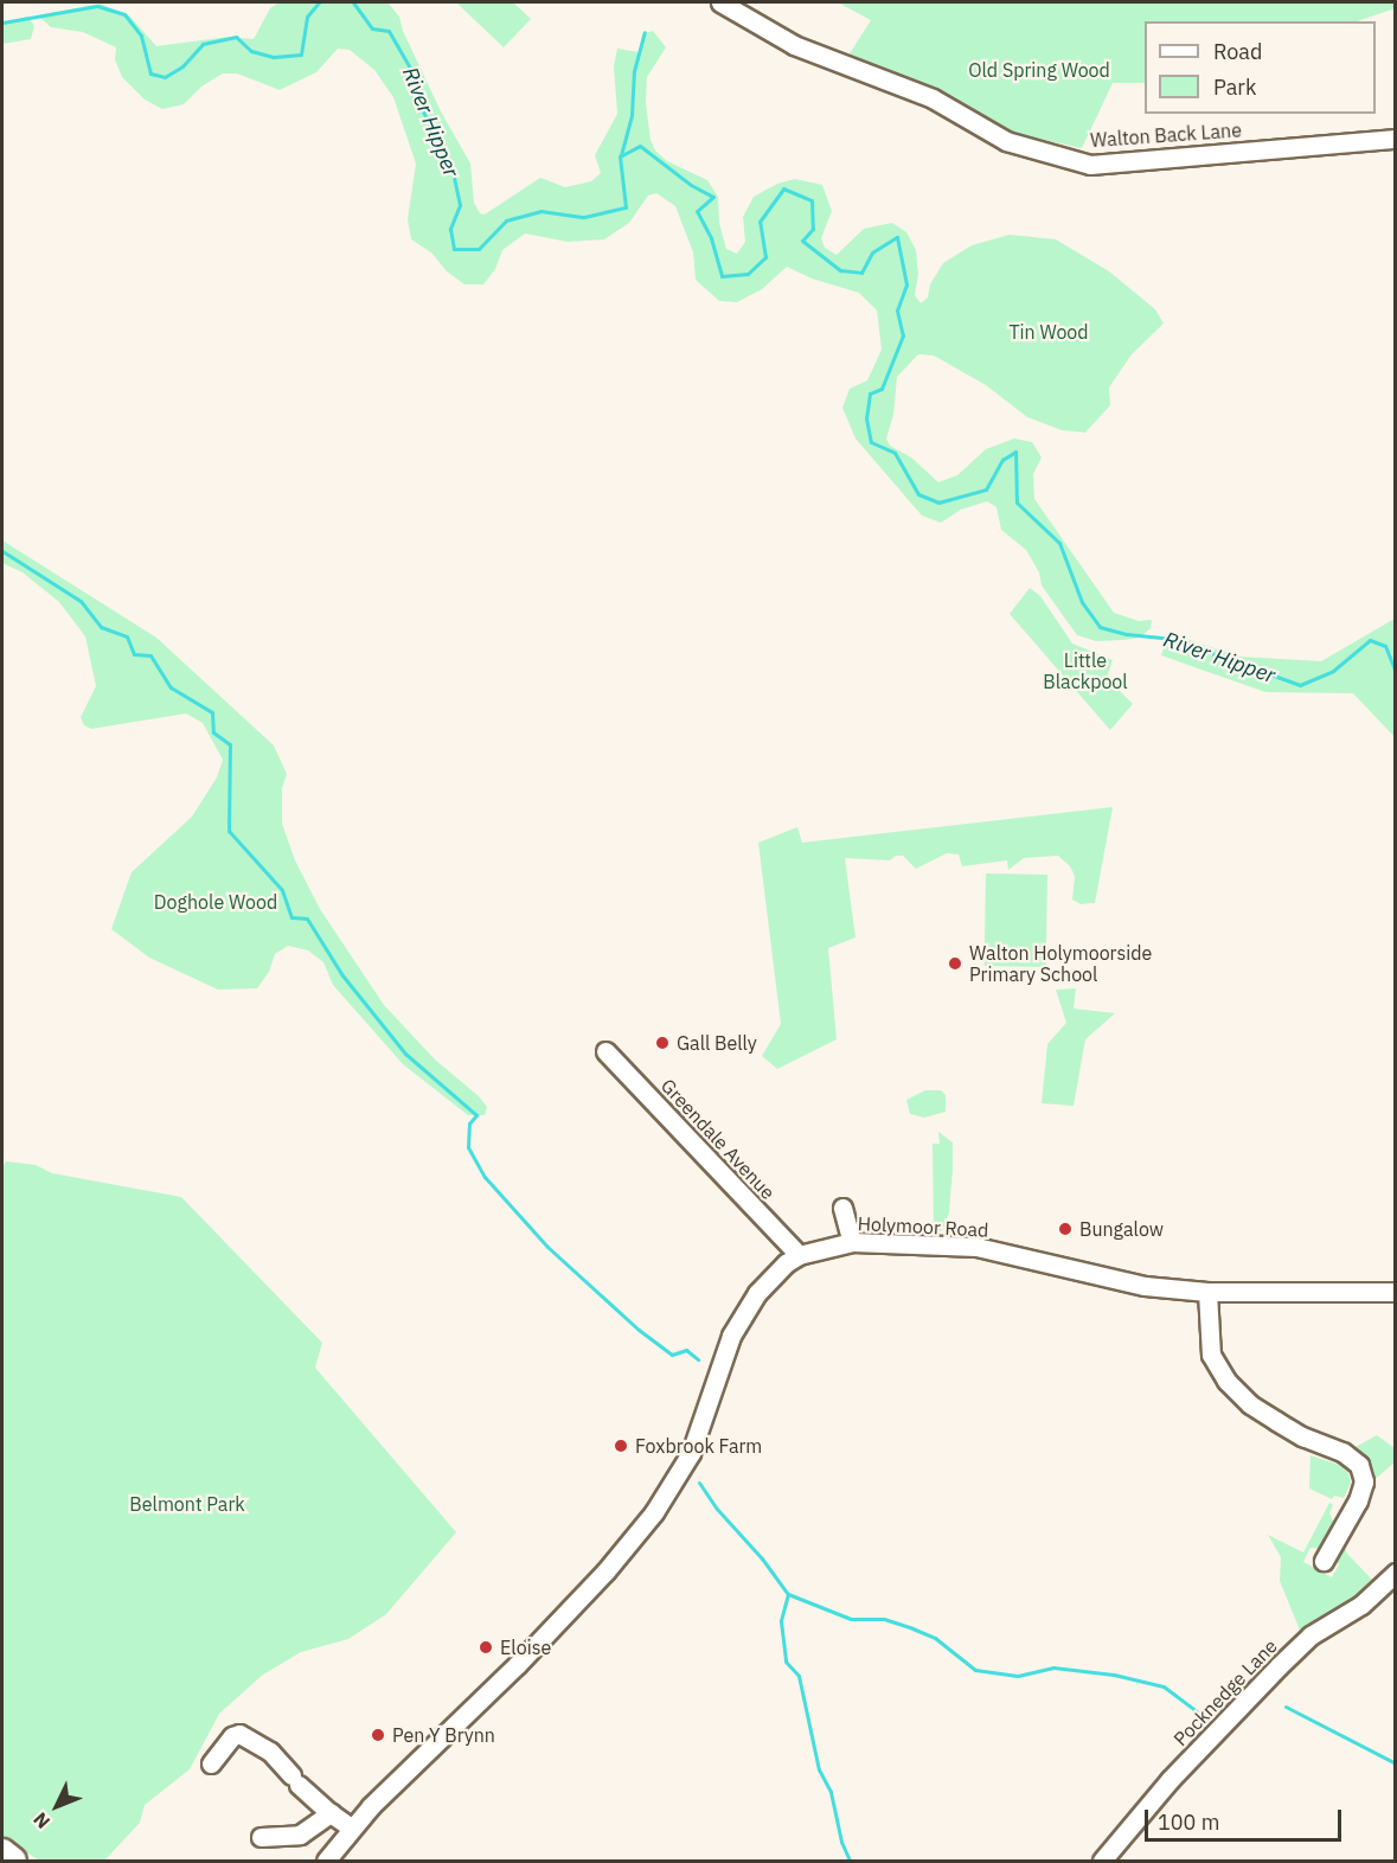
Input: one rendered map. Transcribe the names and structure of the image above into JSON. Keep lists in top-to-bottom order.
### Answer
{
  "streets": {
    "street": [
      "Walton Back Lane",
      "Greendale Avenue",
      "Holymoor Road",
      "Pocknedge Lane"
    ]
  },
  "crossings": [
    ["Greendale Avenue", "Holymoor Road"]
  ],
  "water": ["River Hipper"],
  "parks": [
    "Old Spring Wood",
    "Tin Wood",
    "Little Blackpool",
    "Doghole Wood",
    "Belmont Park"
  ],
  "places": [
    "Walton Holymoorside Primary School",
    "Gall Belly",
    "Bungalow",
    "Foxbrook Farm",
    "Eloise",
    "Pen Y Brynn"
  ],
  "legend": ["Road", "Park"],
  "scale_bar": "100 m",
  "north": "bottom left"
}
